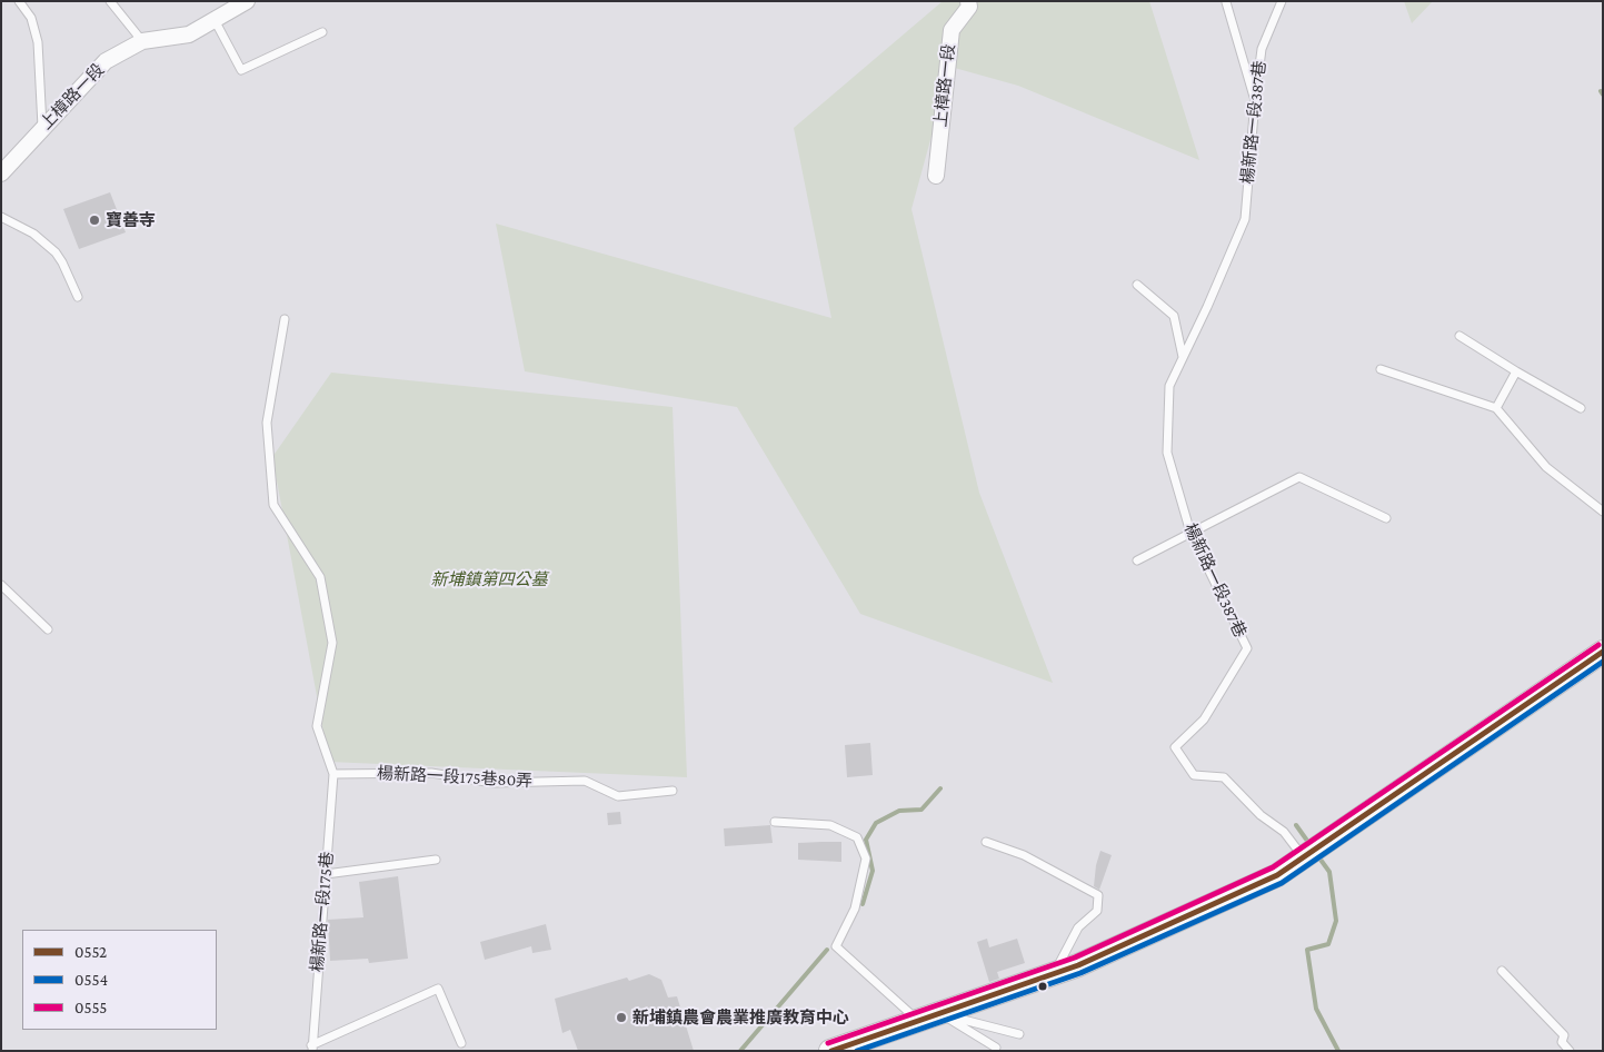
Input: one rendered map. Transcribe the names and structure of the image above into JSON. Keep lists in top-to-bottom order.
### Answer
{
  "streets": {
    "street": ["上樟路一段"],
    "lane": ["楊新路一段387巷", "楊新路一段175巷80弄", "楊新路一段175巷"]
  },
  "crossings": [
    ["楊新路一段175巷80弄", "楊新路一段175巷"]
  ],
  "parks": ["新埔鎮第四公墓"],
  "places": ["寶善寺", "新埔鎮農會農業推廣教育中心"],
  "lines": ["transit line 0555", "transit line 0552", "transit line 0554"],
  "legend": ["0552", "0554", "0555"]
}
